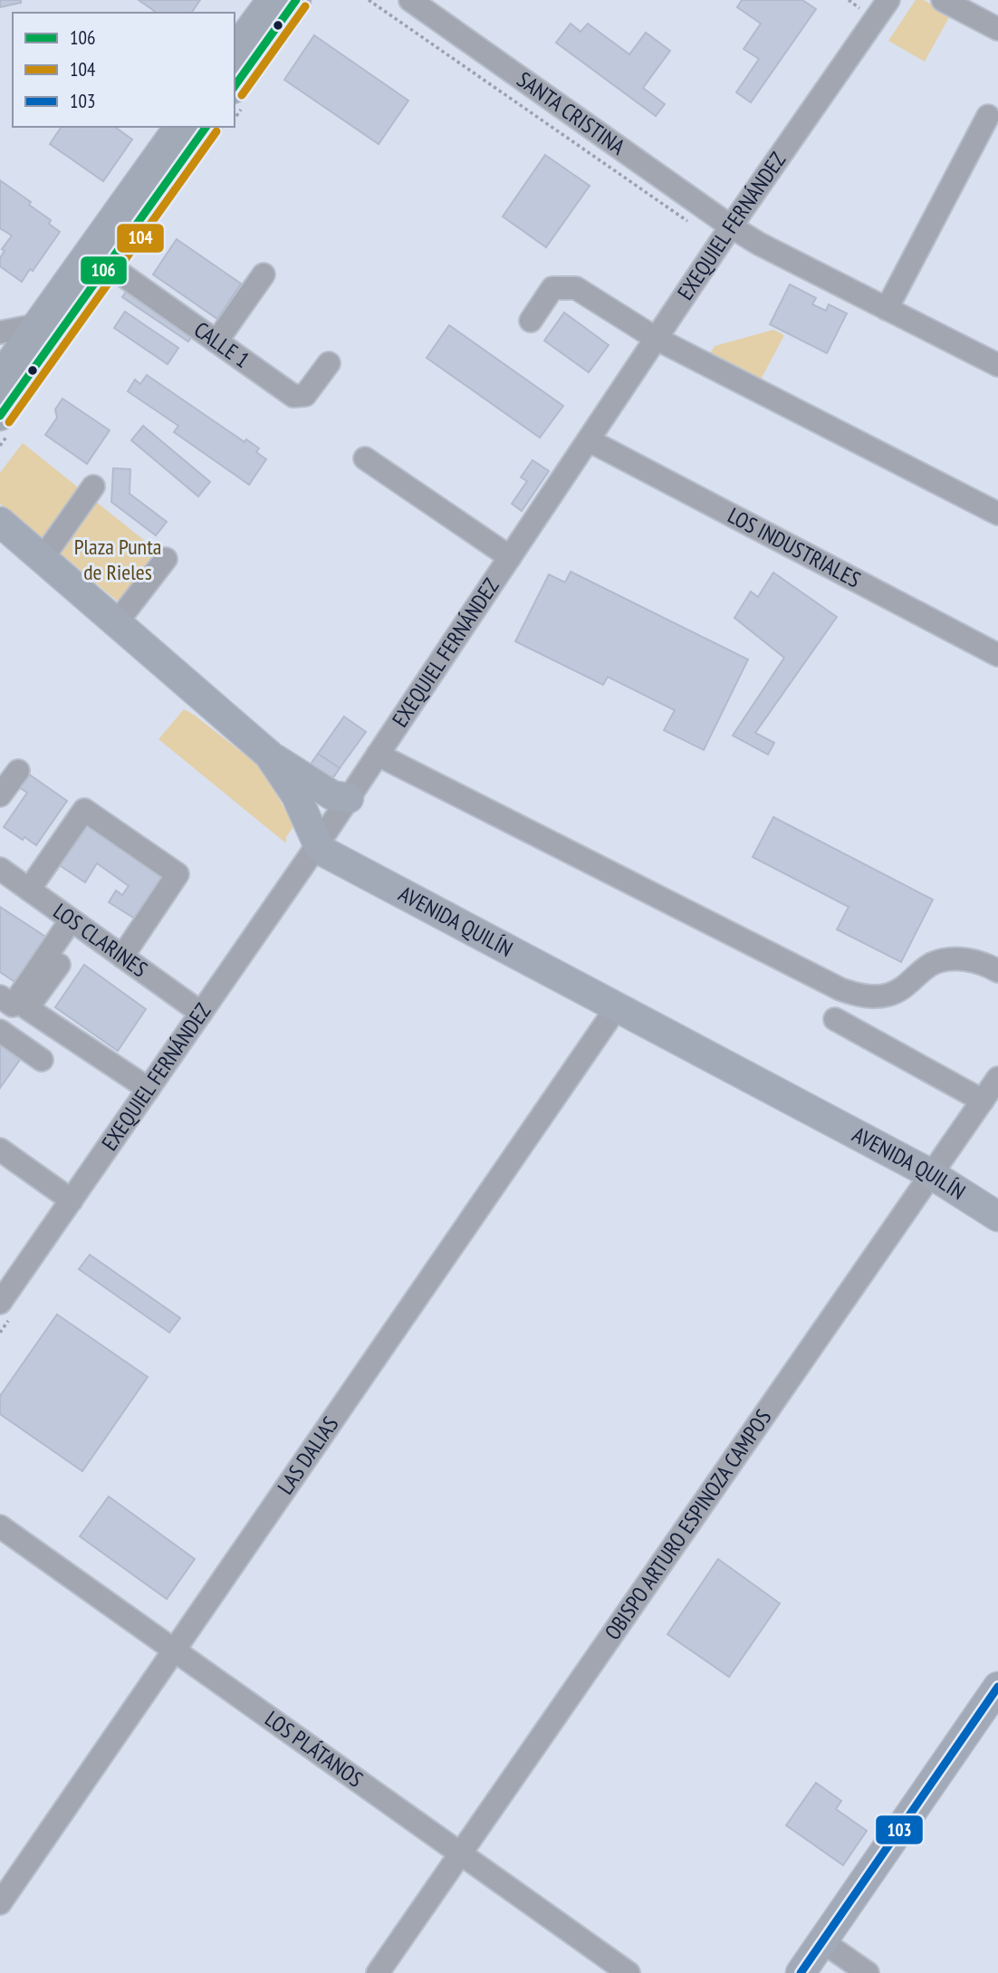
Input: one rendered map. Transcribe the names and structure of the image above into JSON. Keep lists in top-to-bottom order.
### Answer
{
  "streets": {
    "main road": ["AVENIDA QUILÍN"],
    "street": [
      "SANTA CRISTINA",
      "EXEQUIEL FERNÁNDEZ",
      "CALLE 1",
      "LOS INDUSTRIALES",
      "LOS CLARINES",
      "LAS DALIAS",
      "OBISPO ARTURO ESPINOZA CAMPOS",
      "LOS PLÁTANOS"
    ]
  },
  "crossings": [
    ["SANTA CRISTINA", "EXEQUIEL FERNÁNDEZ"],
    ["EXEQUIEL FERNÁNDEZ", "LOS INDUSTRIALES"],
    ["EXEQUIEL FERNÁNDEZ", "AVENIDA QUILÍN"],
    ["EXEQUIEL FERNÁNDEZ", "LOS CLARINES"],
    ["AVENIDA QUILÍN", "LAS DALIAS"],
    ["AVENIDA QUILÍN", "OBISPO ARTURO ESPINOZA CAMPOS"],
    ["LAS DALIAS", "LOS PLÁTANOS"],
    ["OBISPO ARTURO ESPINOZA CAMPOS", "LOS PLÁTANOS"]
  ],
  "parks": ["Plaza Punta de Rieles"],
  "lines": ["transit line 106", "transit line 104", "transit line 103"],
  "legend": ["106", "104", "103"]
}
